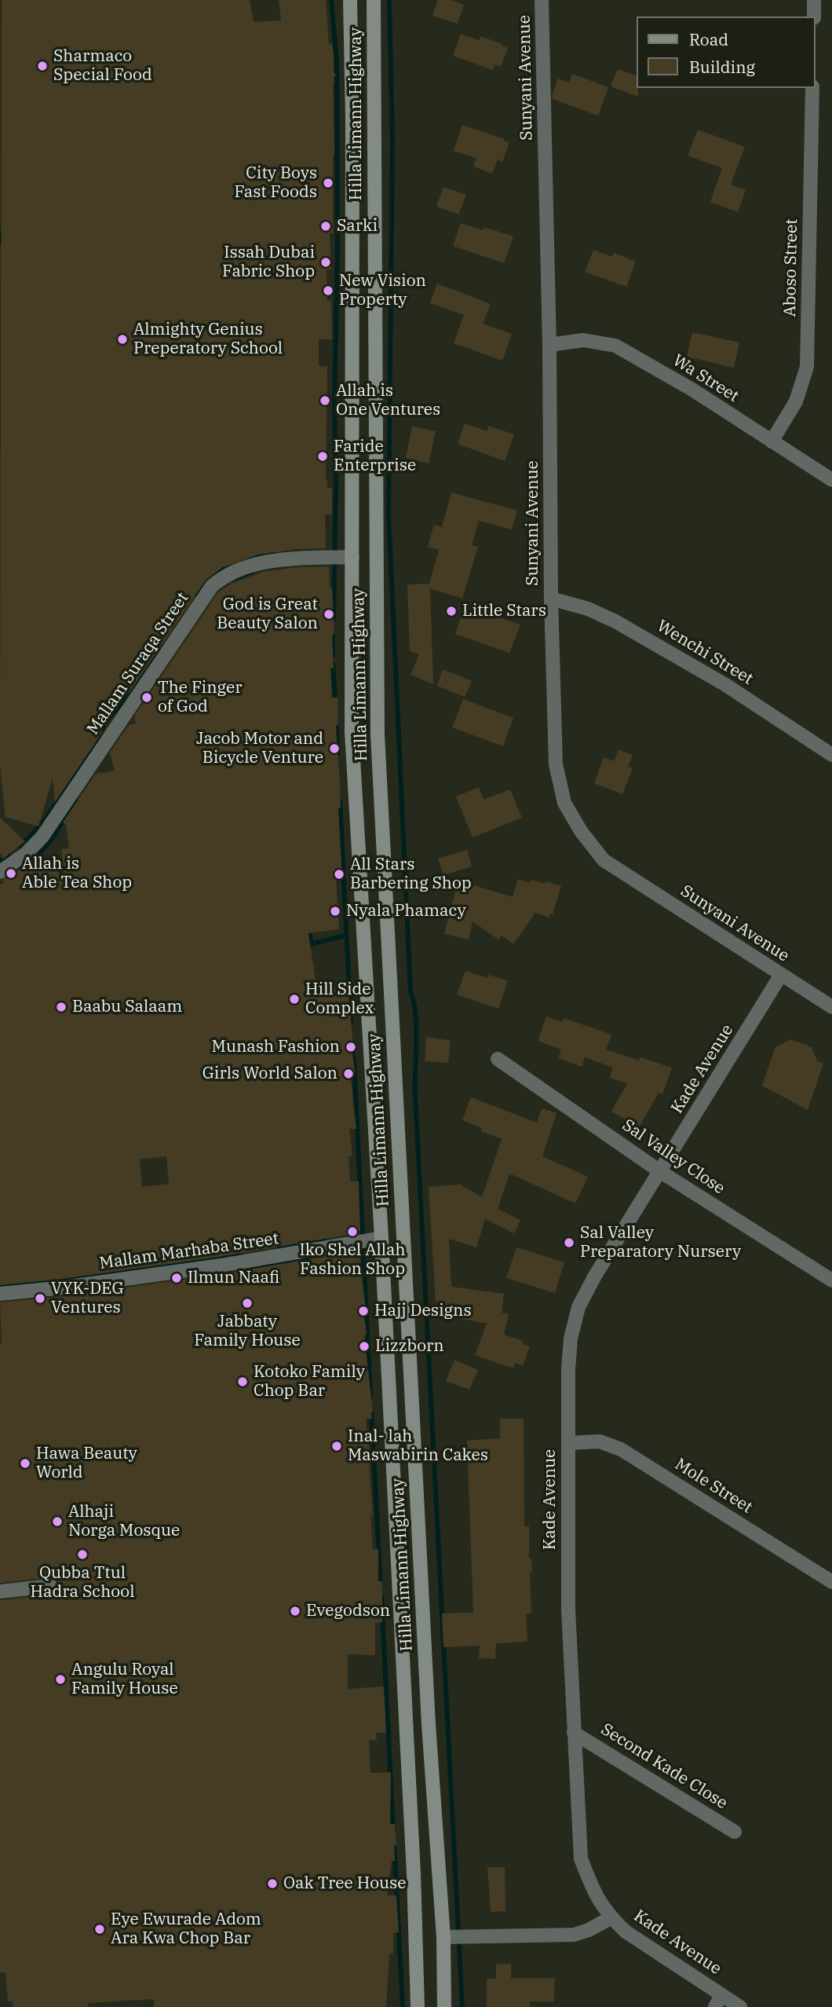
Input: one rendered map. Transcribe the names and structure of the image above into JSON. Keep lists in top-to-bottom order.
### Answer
{
  "streets": {
    "main road": ["Hilla Limann Highway"],
    "street": [
      "Sunyani Avenue",
      "Aboso Street",
      "Wa Street",
      "Wenchi Street",
      "Mallam Suraqa Street",
      "Kade Avenue",
      "Sal Valley Close",
      "Mallam Marhaba Street",
      "Mole Street",
      "Second Kade Close"
    ]
  },
  "crossings": [
    ["Sunyani Avenue", "Wa Street"],
    ["Sunyani Avenue", "Wenchi Street"],
    ["Sunyani Avenue", "Kade Avenue"],
    ["Hilla Limann Highway", "Mallam Suraqa Street"],
    ["Hilla Limann Highway", "Mallam Marhaba Street"],
    ["Aboso Street", "Wa Street"],
    ["Kade Avenue", "Sal Valley Close"],
    ["Kade Avenue", "Mole Street"],
    ["Kade Avenue", "Second Kade Close"]
  ],
  "places": [
    "Sharmaco Special Food",
    "City Boys Fast Foods",
    "Sarki",
    "Issah Dubai Fabric Shop",
    "New Vision Property",
    "Almighty Genius Preperatory School",
    "Allah is One Ventures",
    "Faride Enterprise",
    "Little Stars",
    "God is Great Beauty Salon",
    "The Finger of God",
    "Jacob Motor and Bicycle Venture",
    "Allah is Able Tea Shop",
    "All Stars Barbering Shop",
    "Nyala Phamacy",
    "Hill Side Complex",
    "Baabu Salaam",
    "Munash Fashion",
    "Girls World Salon",
    "Iko Shel Allah Fashion Shop",
    "Sal Valley Preparatory Nursery",
    "Ilmun Naafi",
    "VYK-DEG Ventures",
    "Jabbaty Family House",
    "Hajj Designs",
    "Lizzborn",
    "Kotoko Family Chop Bar",
    "Inal- lah Maswabirin Cakes",
    "Hawa Beauty World",
    "Alhaji Norga Mosque",
    "Qubba Ttul Hadra School",
    "Evegodson",
    "Angulu Royal Family House",
    "Oak Tree House",
    "Eye Ewurade Adom Ara Kwa Chop Bar"
  ],
  "legend": ["Road", "Building"]
}
